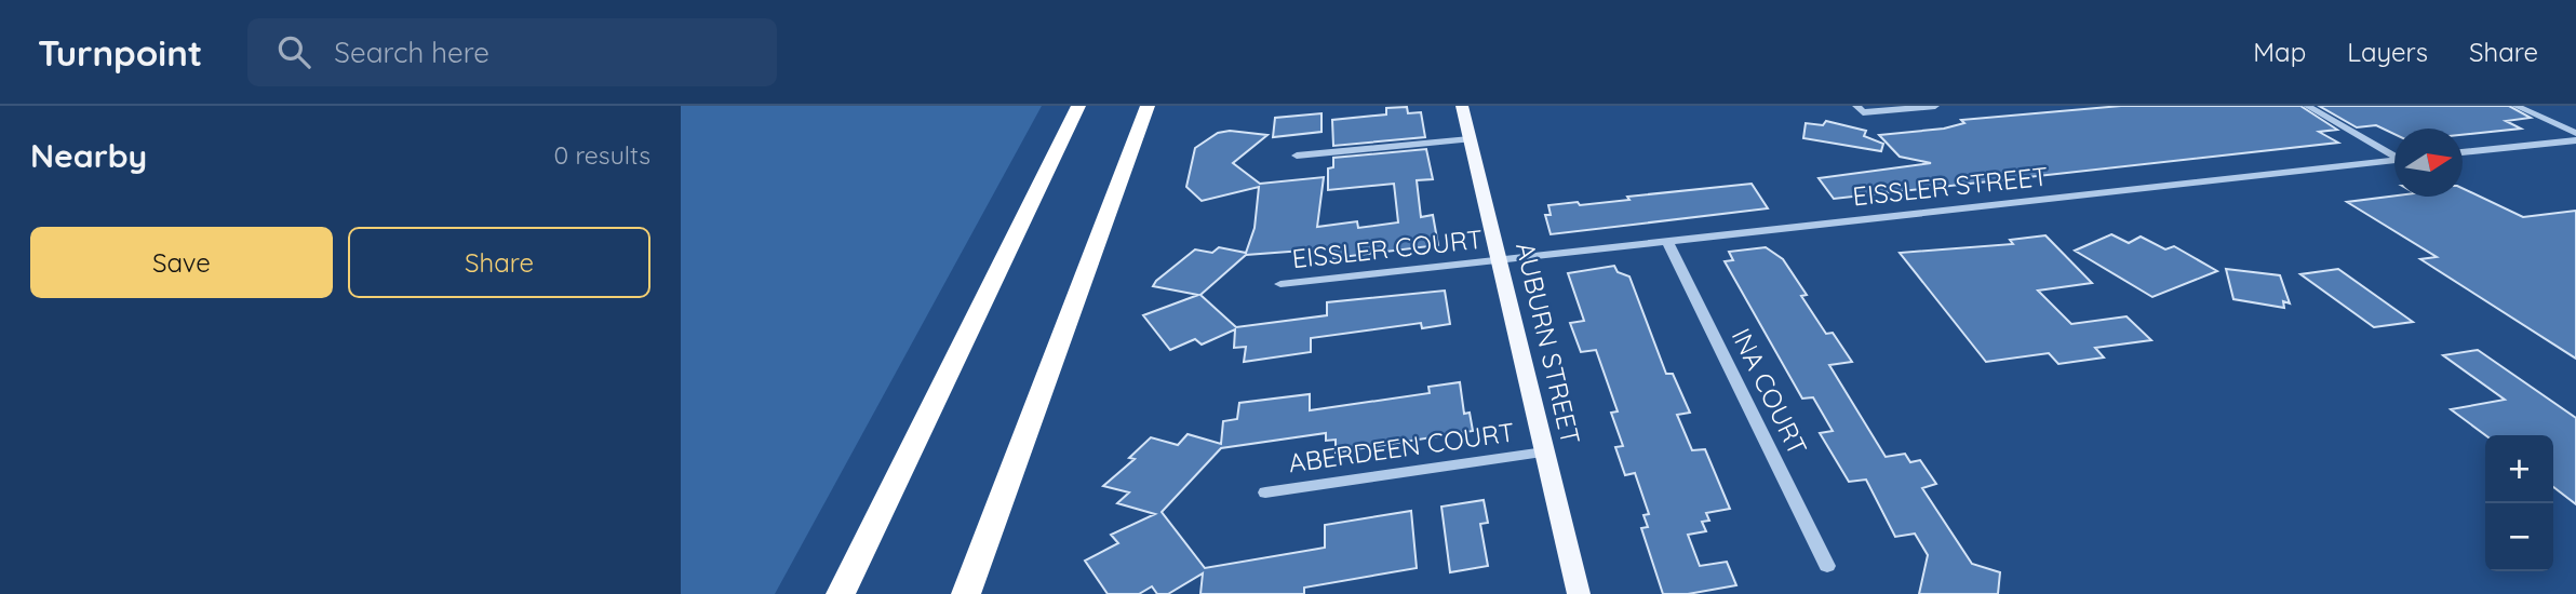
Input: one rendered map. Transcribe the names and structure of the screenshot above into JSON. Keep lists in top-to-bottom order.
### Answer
{
  "streets": {
    "main road": ["AUBURN STREET"],
    "street": [
      "EISSLER STREET",
      "EISSLER COURT",
      "INA COURT",
      "ABERDEEN COURT"
    ]
  },
  "crossings": [
    ["EISSLER STREET", "EISSLER COURT"],
    ["EISSLER STREET", "AUBURN STREET"],
    ["EISSLER STREET", "INA COURT"],
    ["EISSLER COURT", "AUBURN STREET"],
    ["AUBURN STREET", "ABERDEEN COURT"]
  ],
  "north": "right",
  "page": {
    "header": "Turnpoint",
    "search": "Search here",
    "nav": ["Map", "Layers", "Share"],
    "heading": ["Nearby", "0 results"],
    "buttons": ["Save", "Share"],
    "map_buttons": ["+", "−"]
  }
}
